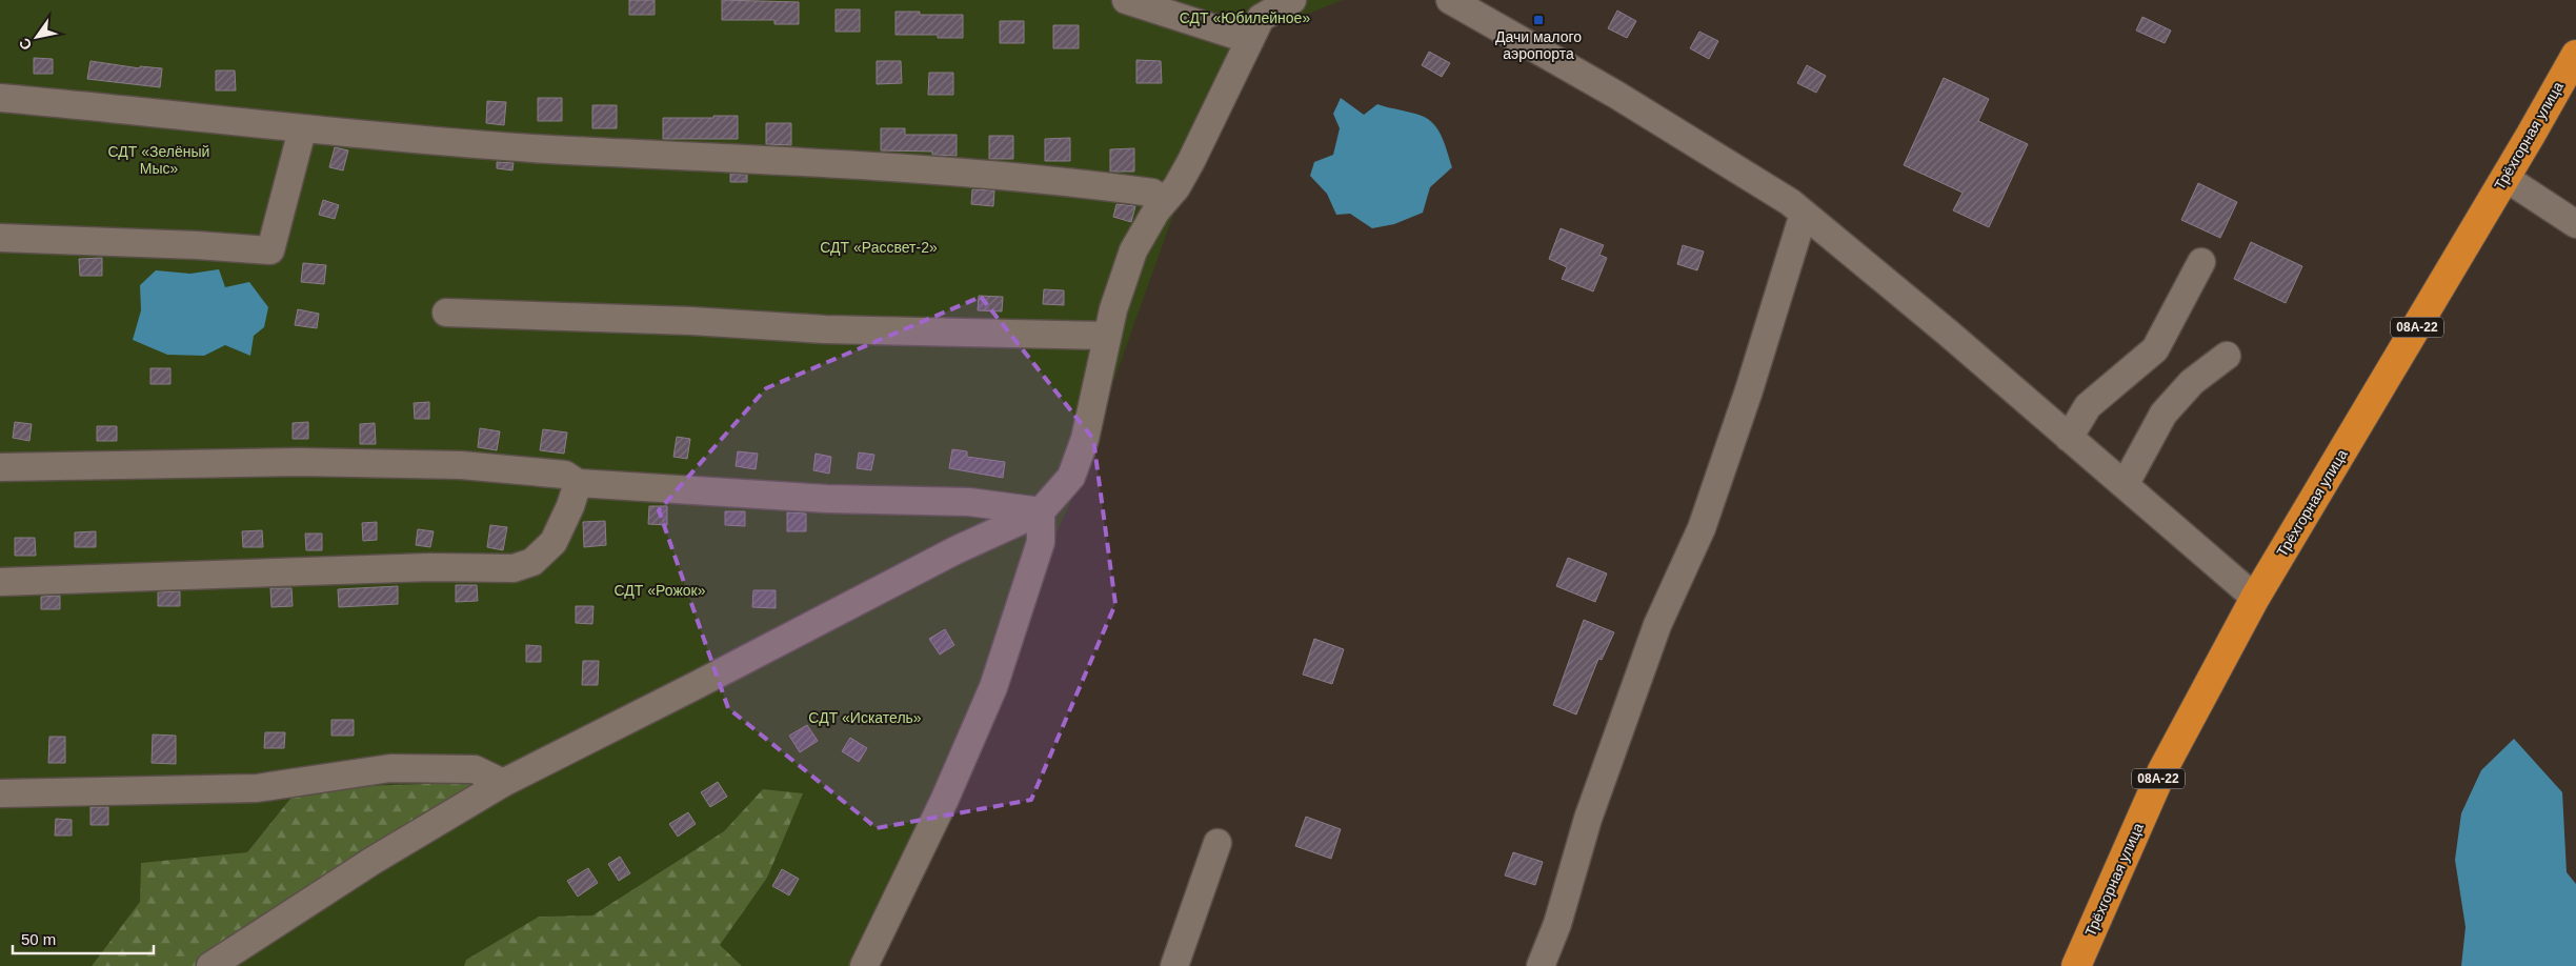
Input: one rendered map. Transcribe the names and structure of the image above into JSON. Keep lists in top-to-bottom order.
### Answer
{
  "streets": {
    "highway": ["Трёхгорная улица", "08А-22"]
  },
  "parks": [
    "СДТ «Юбилейное»",
    "СДТ «Зелёный Мыс»",
    "СДТ «Рассвет-2»",
    "СДТ «Рожок»",
    "СДТ «Искатель»"
  ],
  "places": {
    "transit": ["Дачи малого аэропорта"]
  },
  "scale_bar": "50 m",
  "north": "bottom left"
}
